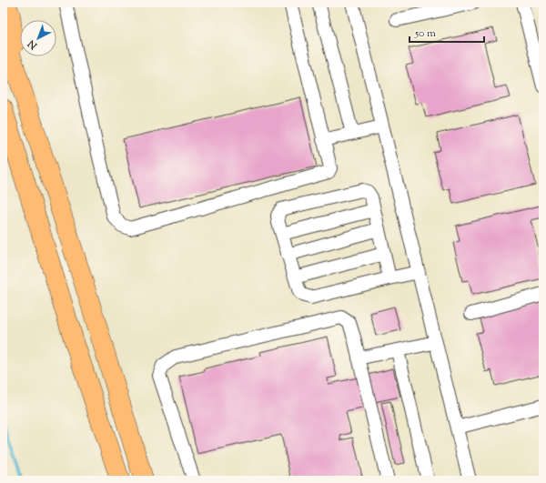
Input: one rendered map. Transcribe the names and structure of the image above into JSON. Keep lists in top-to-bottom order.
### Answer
{
  "scale_bar": "50 m",
  "north": "bottom left"
}
